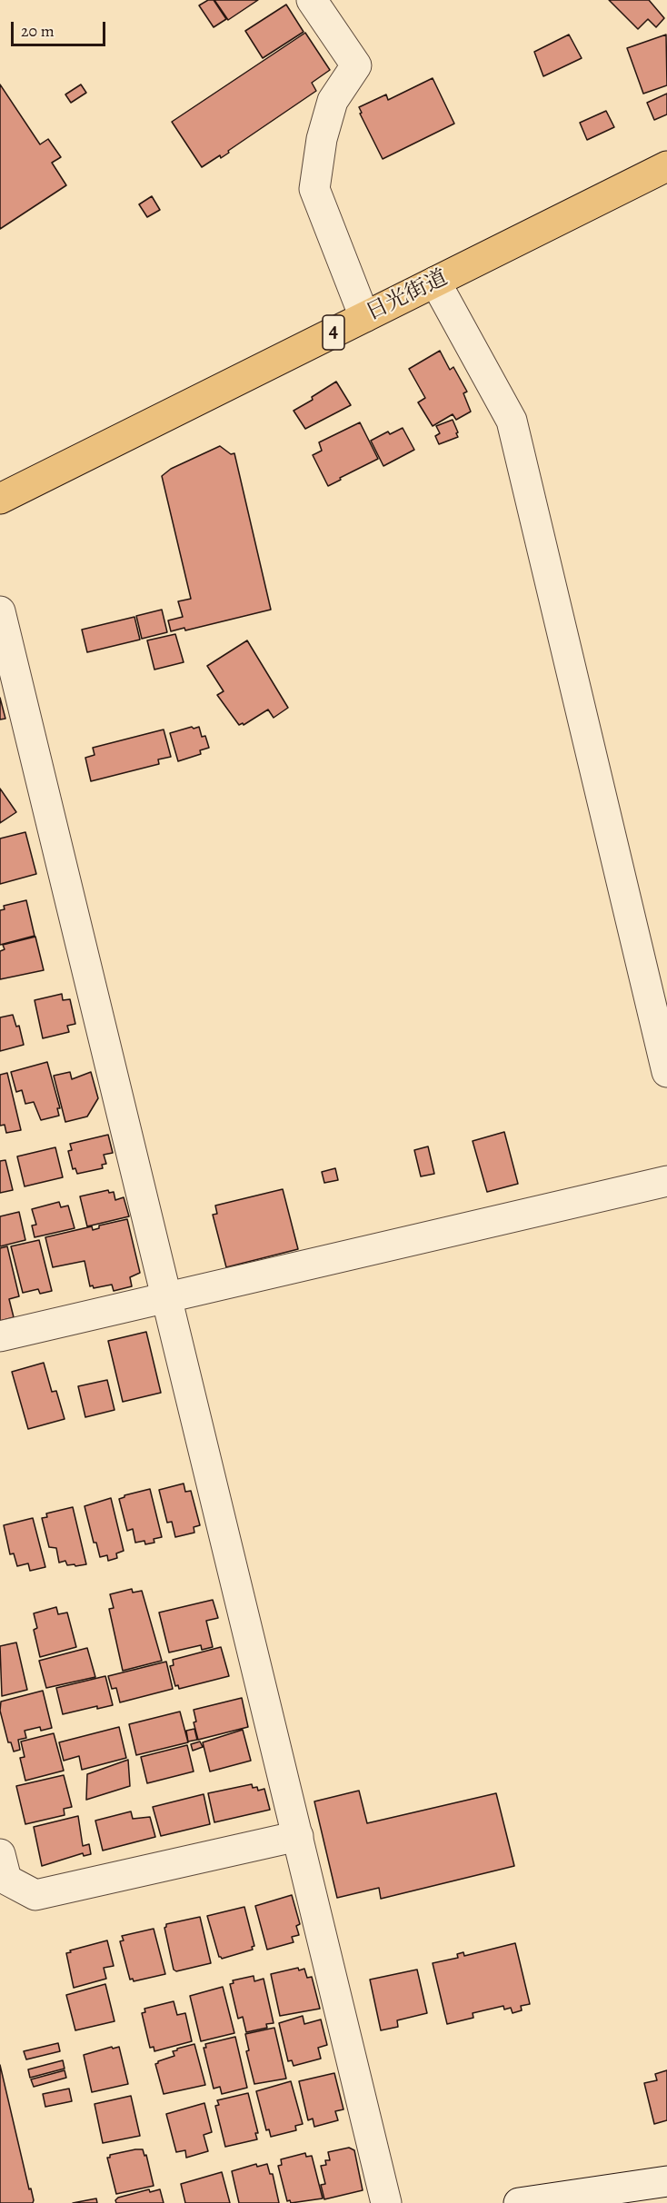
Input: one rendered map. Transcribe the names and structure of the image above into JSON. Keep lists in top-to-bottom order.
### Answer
{
  "streets": {
    "highway": ["日光街道", "4"]
  },
  "scale_bar": "20 m"
}
